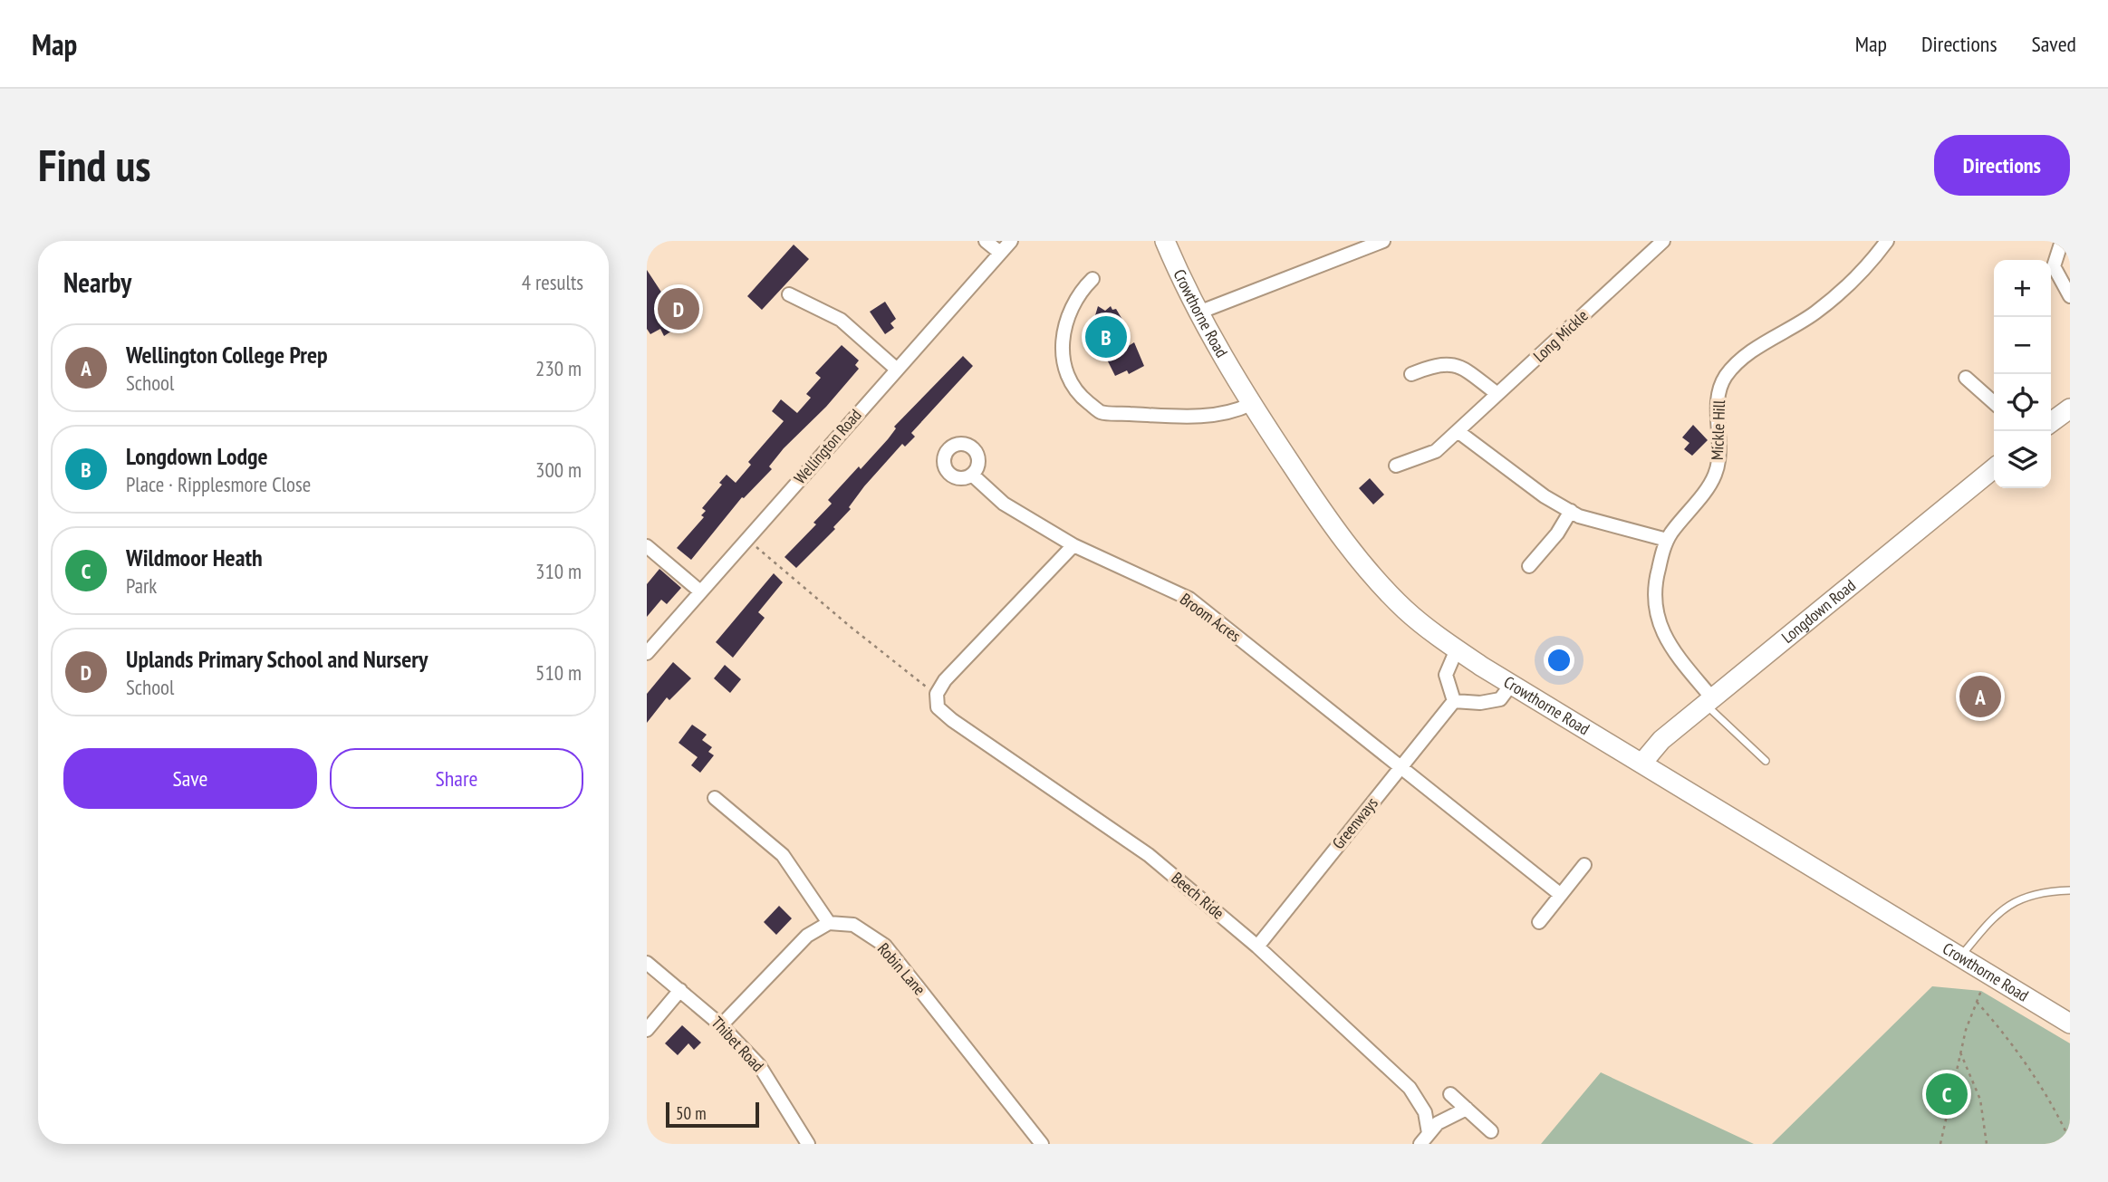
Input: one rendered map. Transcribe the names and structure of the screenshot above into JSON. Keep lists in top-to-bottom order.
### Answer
{
  "streets": {
    "street": [
      "Crowthorne Road",
      "Long Mickle",
      "Mickle Hill",
      "Wellington Road",
      "Longdown Road",
      "Broom Acres",
      "Greenways",
      "Beech Ride",
      "Robin Lane",
      "Thibet Road"
    ]
  },
  "crossings": [
    ["Crowthorne Road", "Longdown Road"],
    ["Mickle Hill", "Longdown Road"],
    ["Broom Acres", "Greenways"],
    ["Greenways", "Beech Ride"]
  ],
  "scale_bar": "50 m",
  "page": {
    "header": "Map",
    "nav": ["Map", "Directions", "Saved"],
    "buttons": [
      "Directions",
      ["Save", "Share"]
    ],
    "title": "Find us",
    "heading": ["Nearby", "4 results"],
    "map_buttons": ["+", "−"],
    "pins": [
      "D",
      "B",
      "A",
      "C"
    ],
    "list": [
      {
        "mark": "A",
        "name": "Wellington College Prep",
        "note": "School",
        "value": "230 m"
      },
      {
        "mark": "B",
        "name": "Longdown Lodge",
        "note": "Place · Ripplesmore Close",
        "value": "300 m"
      },
      {
        "mark": "C",
        "name": "Wildmoor Heath",
        "note": "Park",
        "value": "310 m"
      },
      {
        "mark": "D",
        "name": "Uplands Primary School and Nursery",
        "note": "School",
        "value": "510 m"
      }
    ],
    "scale": "50 m"
  }
}
